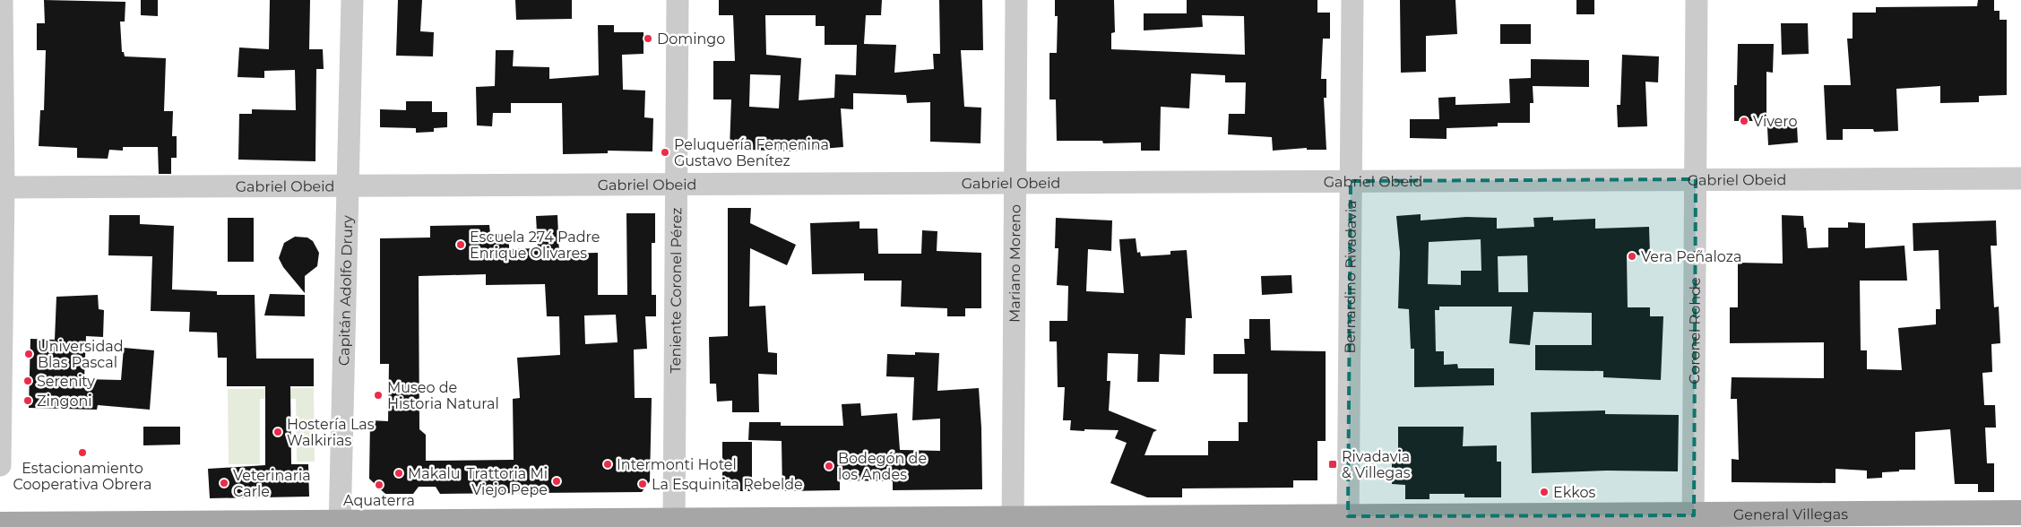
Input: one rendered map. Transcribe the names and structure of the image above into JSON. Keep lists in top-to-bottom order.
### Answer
{
  "streets": {
    "main road": ["General Villegas"],
    "street": [
      "Gabriel Obeid",
      "Mariano Moreno",
      "Bernardino Rivadavia",
      "Capitán Adolfo Drury",
      "Teniente Coronel Pérez",
      "Coronel Rohde"
    ]
  },
  "crossings": [
    ["Gabriel Obeid", "Mariano Moreno"],
    ["Gabriel Obeid", "Bernardino Rivadavia"],
    ["Gabriel Obeid", "Capitán Adolfo Drury"],
    ["Gabriel Obeid", "Teniente Coronel Pérez"],
    ["Gabriel Obeid", "Coronel Rohde"],
    ["Mariano Moreno", "General Villegas"],
    ["Bernardino Rivadavia", "General Villegas"],
    ["Capitán Adolfo Drury", "General Villegas"],
    ["Teniente Coronel Pérez", "General Villegas"],
    ["Coronel Rohde", "General Villegas"]
  ],
  "places": {
    "other": [
      "Domingo",
      "Vivero",
      "Peluquería Femenina Gustavo Benítez",
      "Escuela 274 Padre Enrique Olivares",
      "Vera Peñaloza",
      "Universidad Blas Pascal",
      "Serenity",
      "Museo de Historia Natural",
      "Zingoni",
      "Hostería Las Walkirias",
      "Estacionamiento Cooperativa Obrera",
      "Intermonti Hotel",
      "Bodegón de los Andes",
      "Makalu",
      "Trattoria Mi Viejo Pepe",
      "Veterinaria Carle",
      "La Esquinita Rebelde",
      "Aquaterra",
      "Ekkos"
    ],
    "transit": ["Rivadavia & Villegas"]
  }
}
